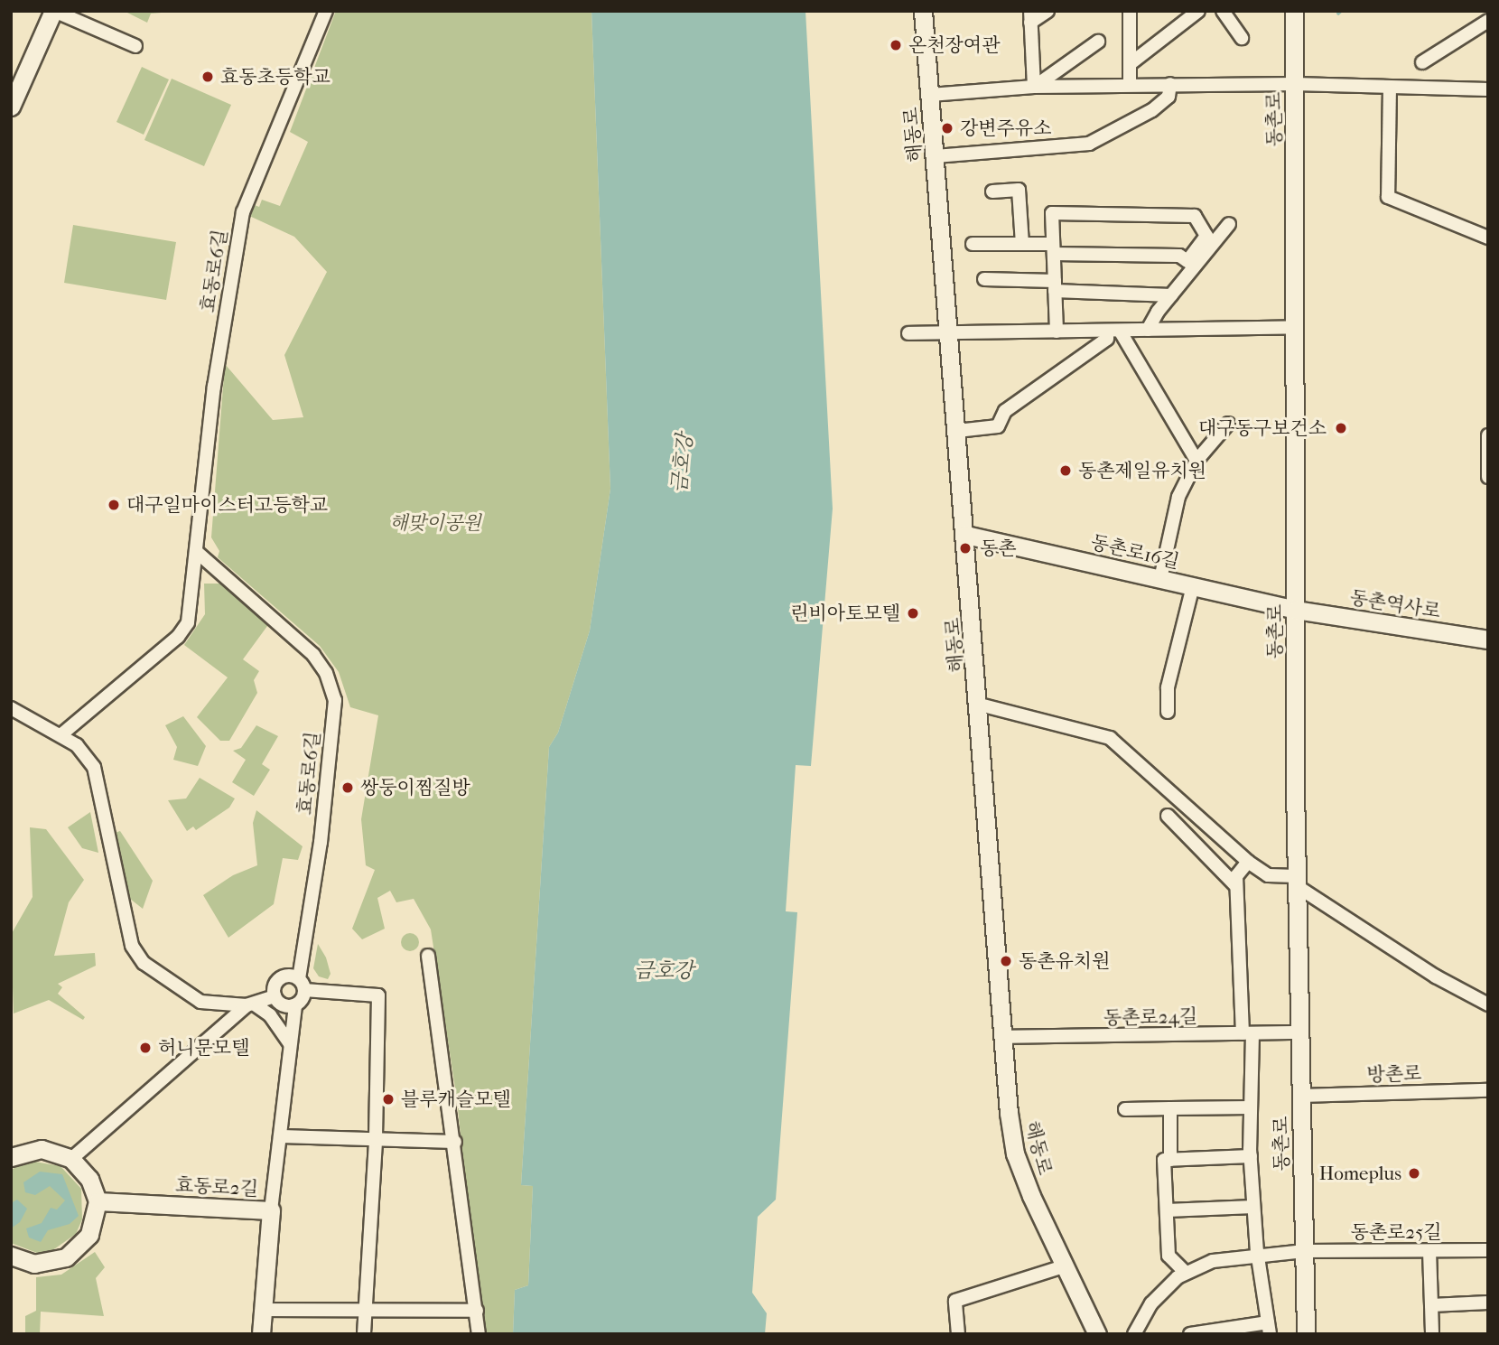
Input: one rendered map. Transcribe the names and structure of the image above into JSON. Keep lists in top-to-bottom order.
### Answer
{
  "streets": {
    "street": [
      "동촌로",
      "해동로",
      "효동로6길",
      "동촌로16길",
      "동촌역사로",
      "동촌로24길",
      "방촌로",
      "효동로2길",
      "동촌로25길"
    ]
  },
  "crossings": [
    ["동촌로", "동촌로16길"],
    ["동촌로", "동촌역사로"],
    ["동촌로", "동촌로24길"],
    ["동촌로", "방촌로"],
    ["동촌로", "동촌로25길"],
    ["해동로", "동촌로16길"],
    ["해동로", "동촌로24길"],
    ["동촌로16길", "동촌역사로"]
  ],
  "water": ["금호강"],
  "parks": ["해맞이공원"],
  "places": [
    "온천장여관",
    "효동초등학교",
    "강변주유소",
    "대구동구보건소",
    "동촌제일유치원",
    "대구일마이스터고등학교",
    "동촌",
    "린비아토모텔",
    "쌍둥이찜질방",
    "동촌유치원",
    "허니문모텔",
    "블루캐슬모텔",
    "Homeplus"
  ]
}
